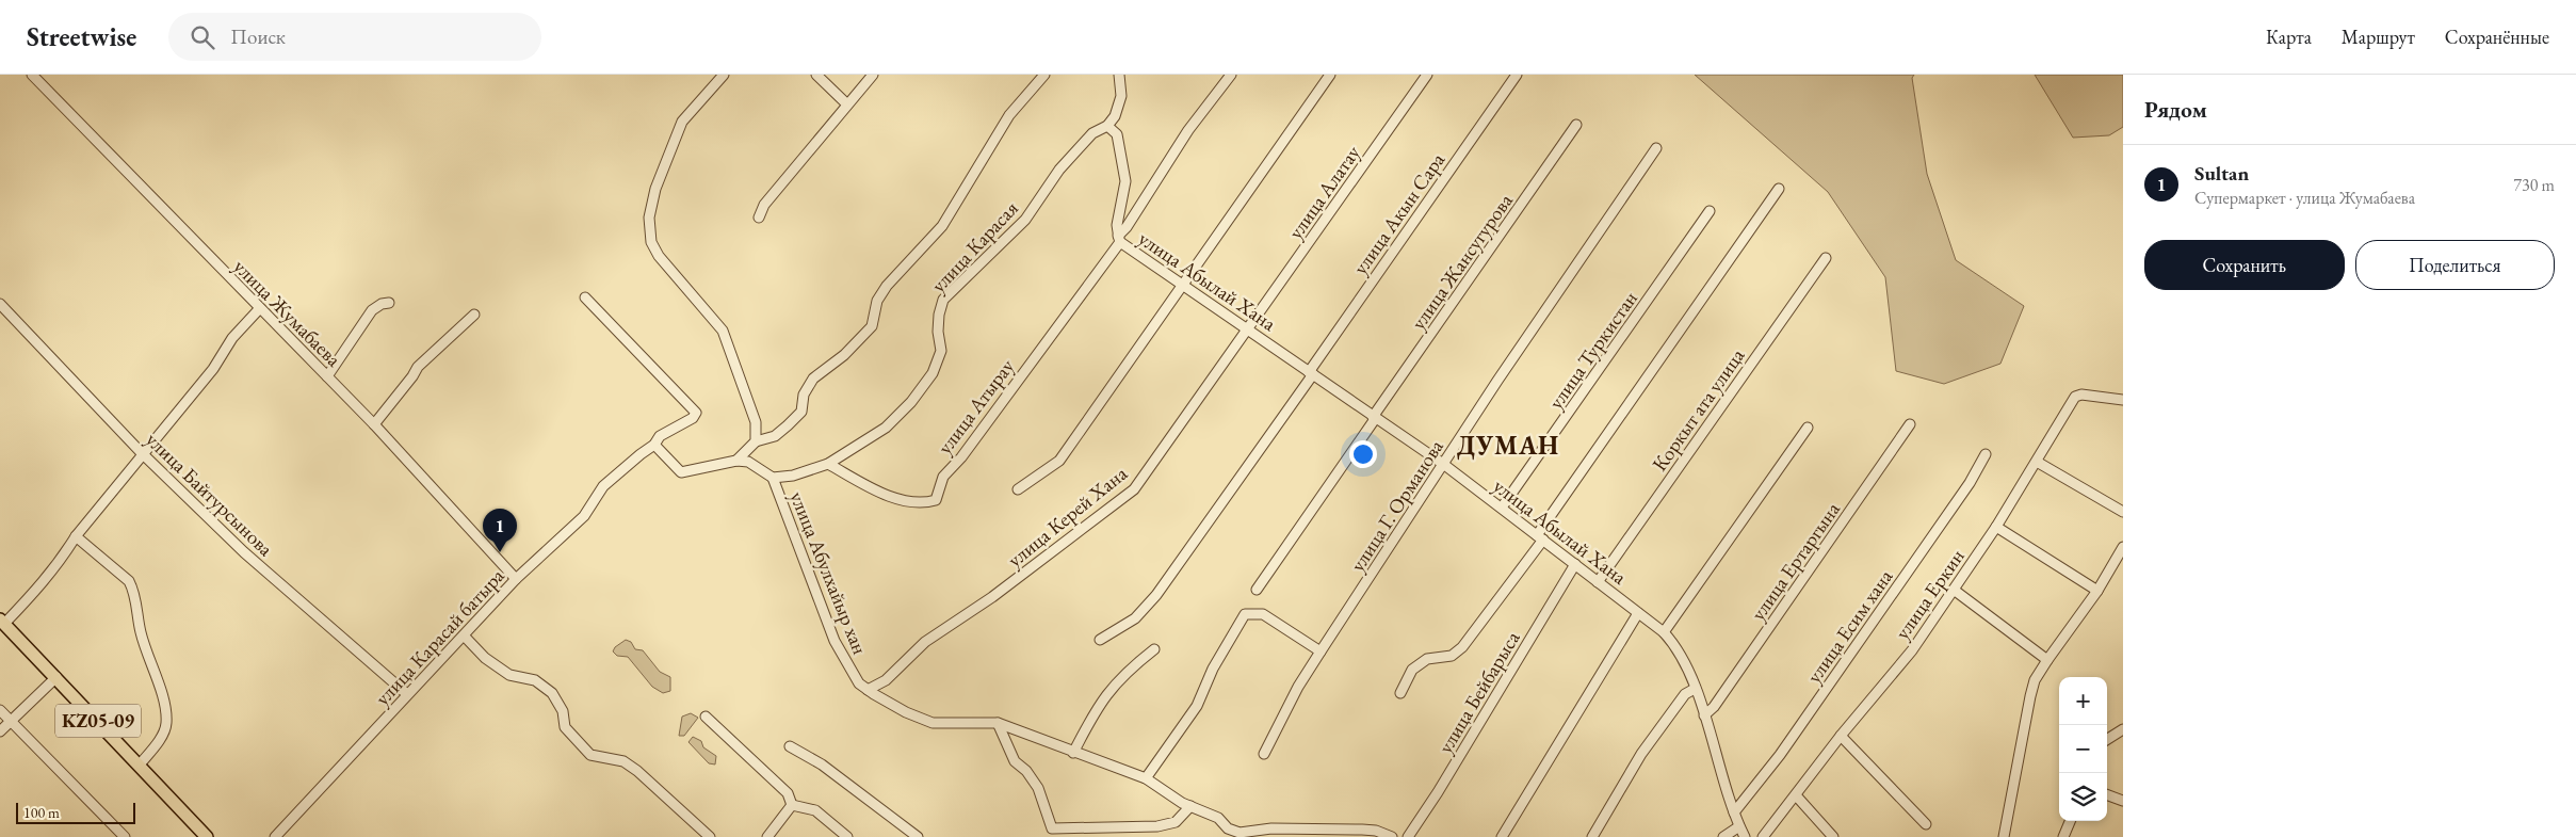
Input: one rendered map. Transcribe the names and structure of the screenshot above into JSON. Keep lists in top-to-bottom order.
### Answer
{
  "streets": {
    "main road": ["KZ05-09"],
    "street": [
      "улица Алатау",
      "улица Акын Сара",
      "улица Карасая",
      "улица Жансугурова",
      "улица Абылай Хана",
      "улица Жумабаева",
      "улица Туркистан",
      "улица Атырау",
      "Коркыт ата улица",
      "улица Байтурсынова",
      "улица Г. Орманова",
      "улица Керей Хана",
      "улица Ертаргына",
      "улица Абулхайыр хан",
      "улица Еркин",
      "улица Есим хана",
      "улица Карасай батыра",
      "улица Бейбарыса"
    ]
  },
  "crossings": [
    ["улица Алатау", "улица Абылай Хана"],
    ["улица Алатау", "улица Керей Хана"],
    ["улица Акын Сара", "улица Абылай Хана"],
    ["улица Карасая", "улица Атырау"],
    ["улица Жансугурова", "улица Абылай Хана"],
    ["улица Абылай Хана", "улица Туркистан"],
    ["улица Абылай Хана", "улица Атырау"],
    ["улица Абылай Хана", "Коркыт ата улица"],
    ["улица Абылай Хана", "улица Г. Орманова"],
    ["улица Абылай Хана", "улица Керей Хана"],
    ["улица Абылай Хана", "улица Ертаргына"],
    ["улица Абылай Хана", "улица Есим хана"],
    ["улица Абылай Хана", "улица Бейбарыса"],
    ["улица Жумабаева", "улица Карасай батыра"],
    ["улица Байтурсынова", "улица Карасай батыра"],
    ["улица Керей Хана", "улица Абулхайыр хан"]
  ],
  "districts": ["ДУМАН"],
  "scale_bar": "100 m",
  "page": {
    "header": "Streetwise",
    "search": "Поиск",
    "nav": ["Карта", "Маршрут", "Сохранённые"],
    "heading": "Рядом",
    "list": [
      {
        "mark": "1",
        "name": "Sultan",
        "note": "Супермаркет · улица Жумабаева",
        "value": "730 m"
      }
    ],
    "buttons": ["Сохранить", "Поделиться"],
    "pins": "1",
    "map_buttons": ["+", "−"],
    "scale": "100 m"
  }
}
